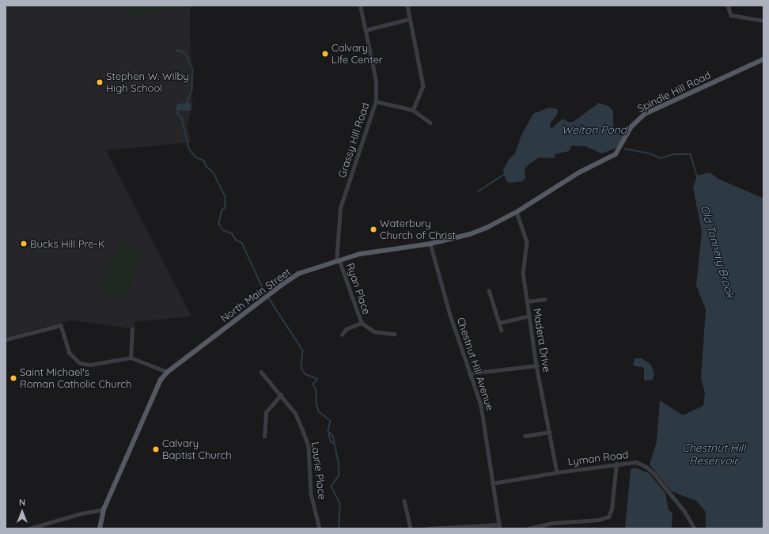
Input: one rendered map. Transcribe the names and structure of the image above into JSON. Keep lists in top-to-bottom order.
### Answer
{
  "streets": {
    "main road": ["Spindle Hill Road", "North Main Street"],
    "street": [
      "Grassy Hill Road",
      "Ryan Place",
      "Madera Drive",
      "Chestnut Hill Avenue",
      "Lyman Road",
      "Laurie Place"
    ]
  },
  "crossings": [
    ["Spindle Hill Road", "North Main Street"],
    ["Grassy Hill Road", "Ryan Place"],
    ["Grassy Hill Road", "North Main Street"],
    ["Ryan Place", "North Main Street"],
    ["North Main Street", "Madera Drive"],
    ["North Main Street", "Chestnut Hill Avenue"],
    ["Madera Drive", "Lyman Road"],
    ["Chestnut Hill Avenue", "Lyman Road"]
  ],
  "water": ["Welton Pond", "Old Tannery Brook", "Chestnut Hill Reservoir"],
  "places": [
    "Calvary Life Center",
    "Stephen W. Wilby High School",
    "Waterbury Church of Christ",
    "Bucks Hill Pre-K",
    "Saint Michael's Roman Catholic Church",
    "Calvary Baptist Church"
  ],
  "north": "top"
}
